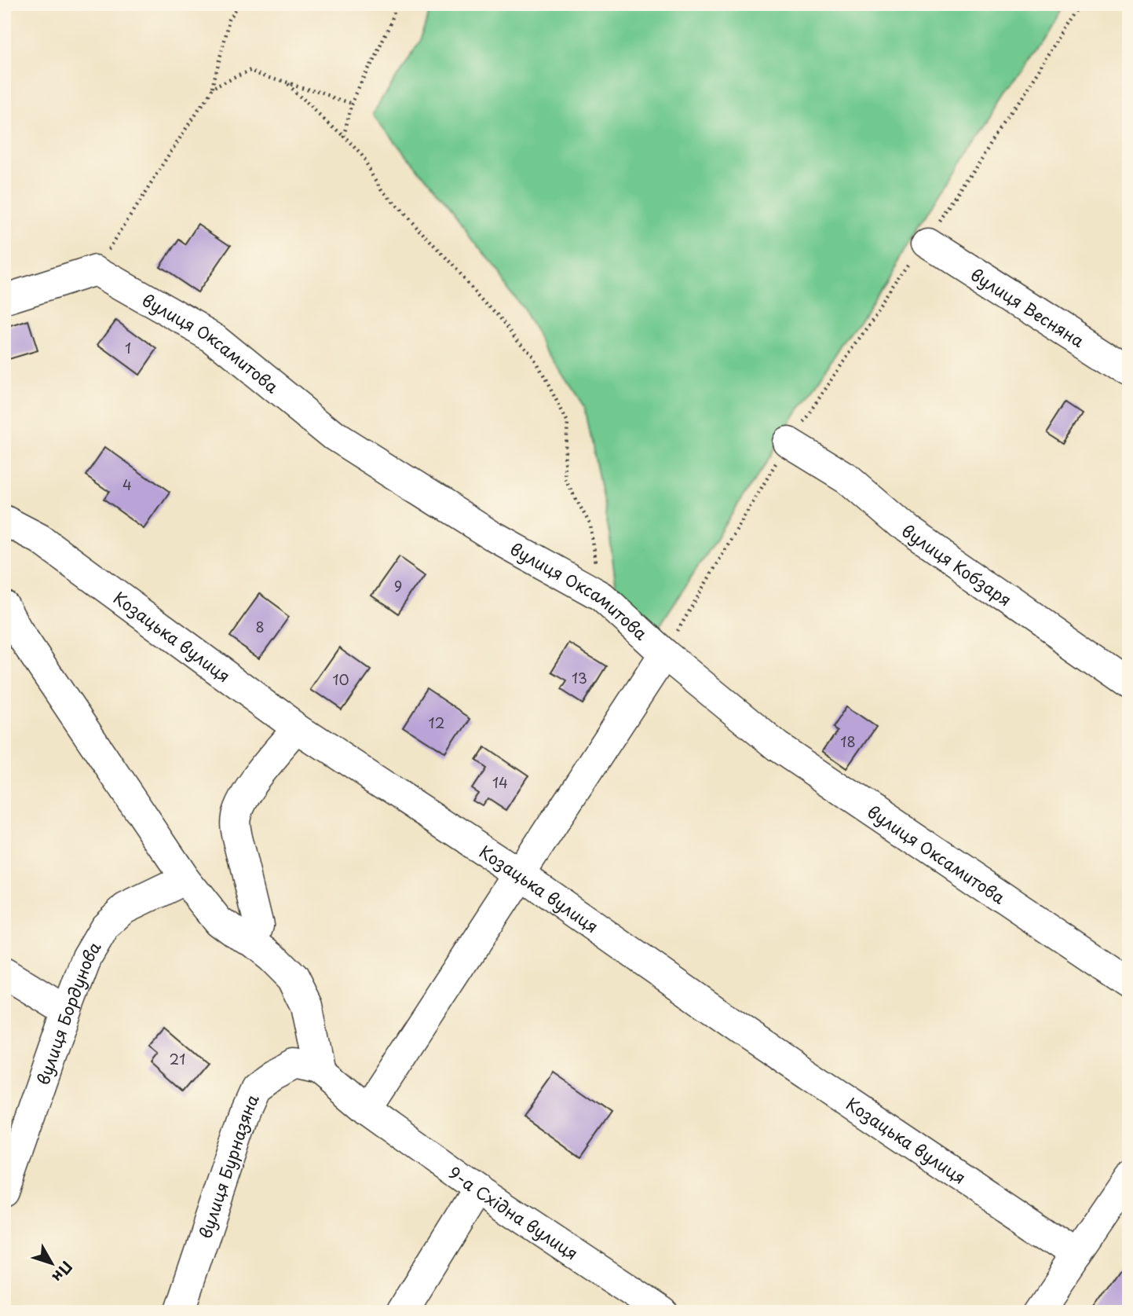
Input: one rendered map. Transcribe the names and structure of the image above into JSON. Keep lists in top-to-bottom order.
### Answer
{
  "streets": {
    "street": [
      "вулиця Весняна",
      "вулиця Оксамитова",
      "вулиця Кобзаря",
      "Козацька вулиця",
      "вулиця Бордунова",
      "вулиця Бурназяна",
      "9-а Східна вулиця"
    ]
  },
  "crossings": [
    ["вулиця Бурназяна", "9-а Східна вулиця"]
  ],
  "house_numbers": [
    "1",
    "4",
    "9",
    "8",
    "13",
    "10",
    "12",
    "18",
    "14",
    "21"
  ],
  "north": "bottom right"
}
